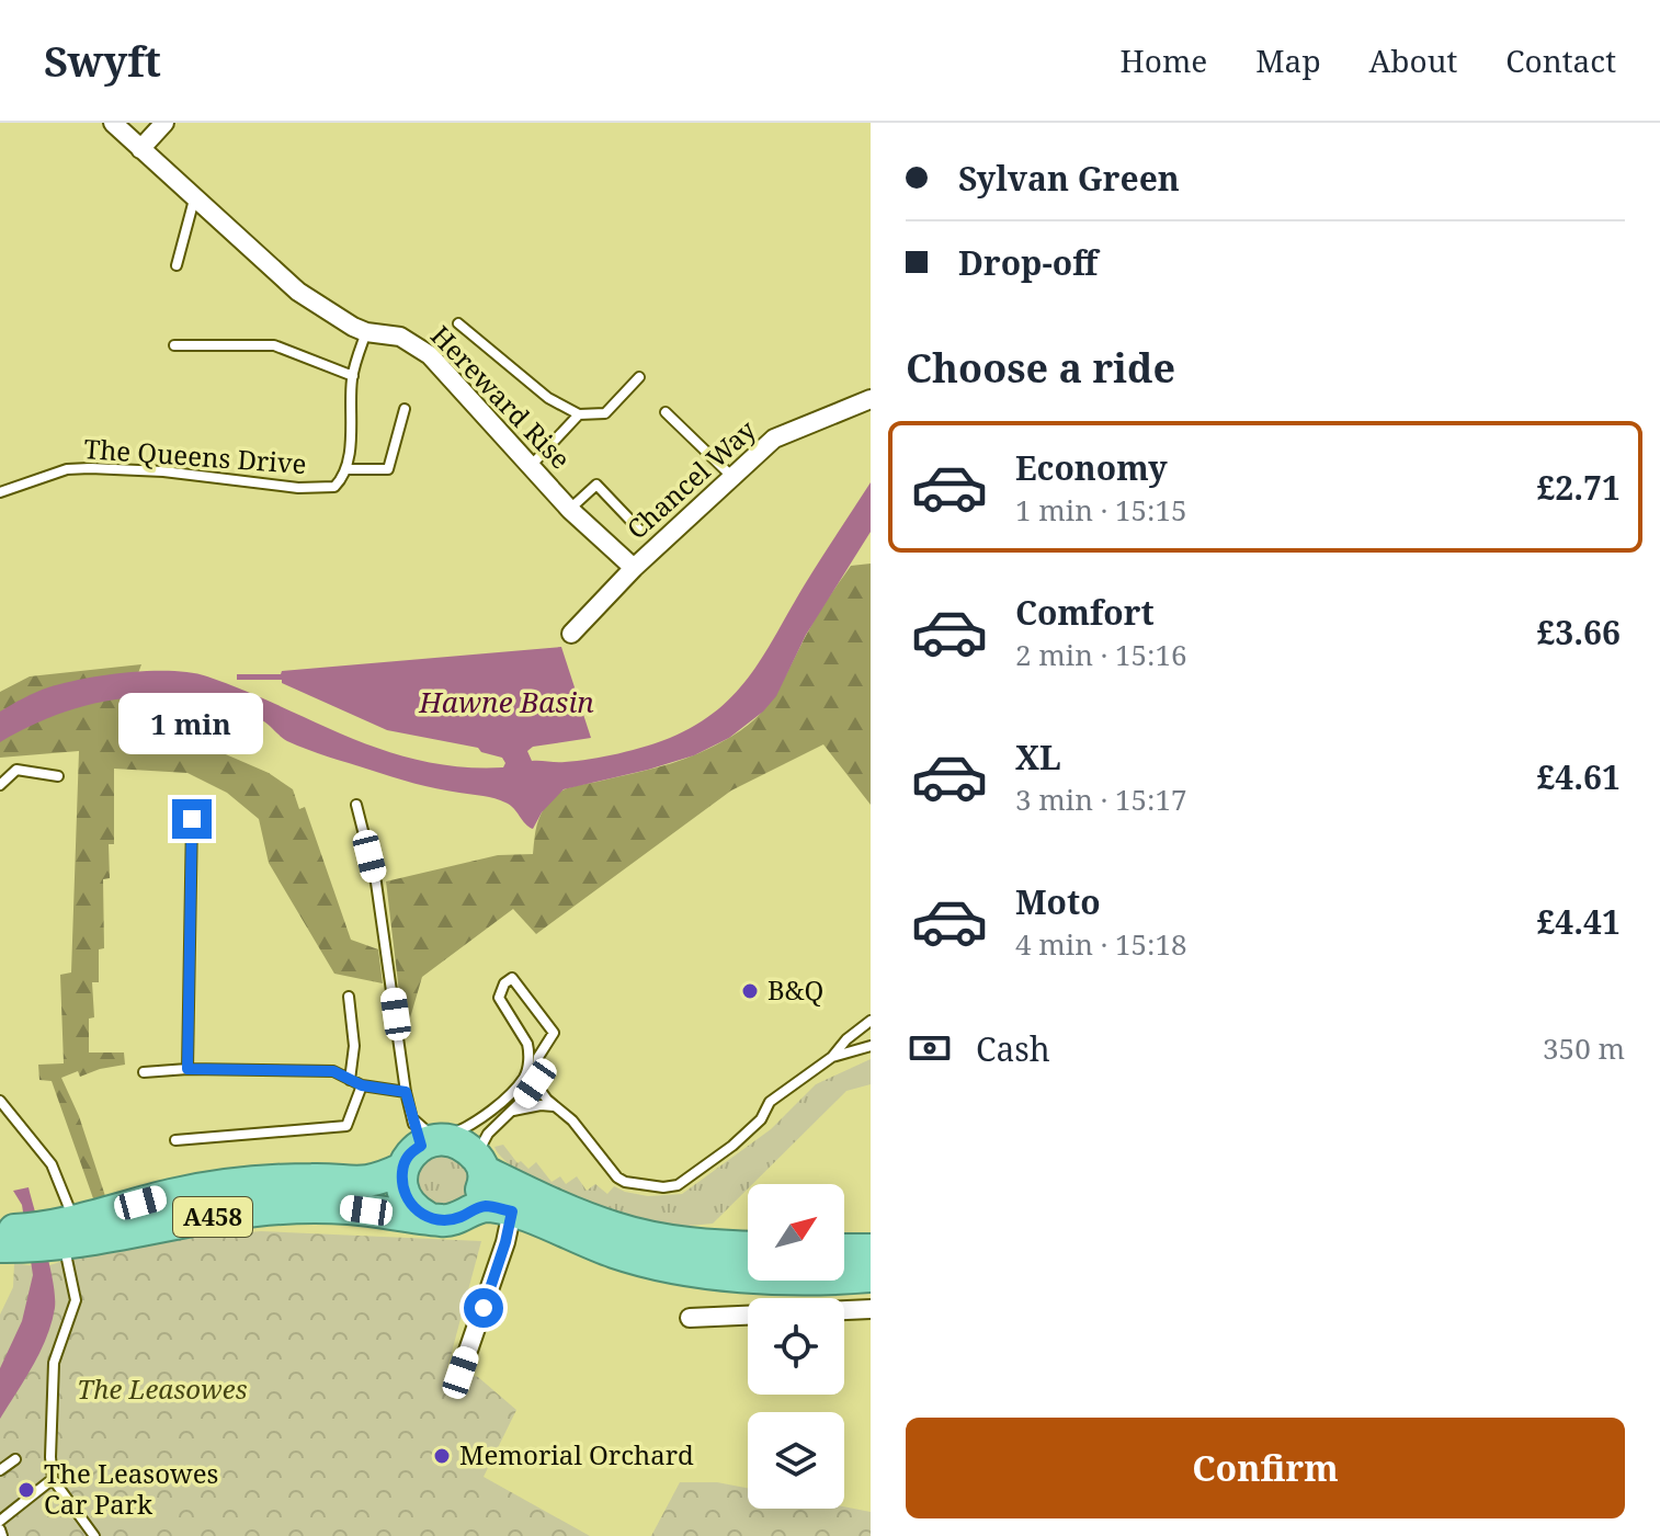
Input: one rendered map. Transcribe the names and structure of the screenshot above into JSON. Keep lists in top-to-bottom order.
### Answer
{
  "streets": {
    "highway": ["A458"],
    "street": ["Hereward Rise", "Chancel Way"],
    "lane": ["The Queens Drive"]
  },
  "crossings": [
    ["Hereward Rise", "The Queens Drive"],
    ["Hereward Rise", "Chancel Way"]
  ],
  "water": ["Hawne Basin"],
  "parks": ["The Leasowes"],
  "places": ["B&Q", "Memorial Orchard", "The Leasowes Car Park"],
  "north": "top right",
  "page": {
    "header": "Swyft",
    "nav": [
      "Home",
      "Map",
      "About",
      "Contact"
    ],
    "banner": ["Sylvan Green", "Drop-off"],
    "heading": "Choose a ride",
    "list": [
      {
        "name": "Economy",
        "note": "1 min · 15:15",
        "value": "£2.71"
      },
      {
        "name": "Comfort",
        "note": "2 min · 15:16",
        "value": "£3.66"
      },
      {
        "name": "XL",
        "note": "3 min · 15:17",
        "value": "£4.61"
      },
      {
        "name": "Moto",
        "note": "4 min · 15:18",
        "value": "£4.41"
      }
    ],
    "bubble": "1 min",
    "pay": ["Cash", "350 m"],
    "buttons": "Confirm"
  }
}
